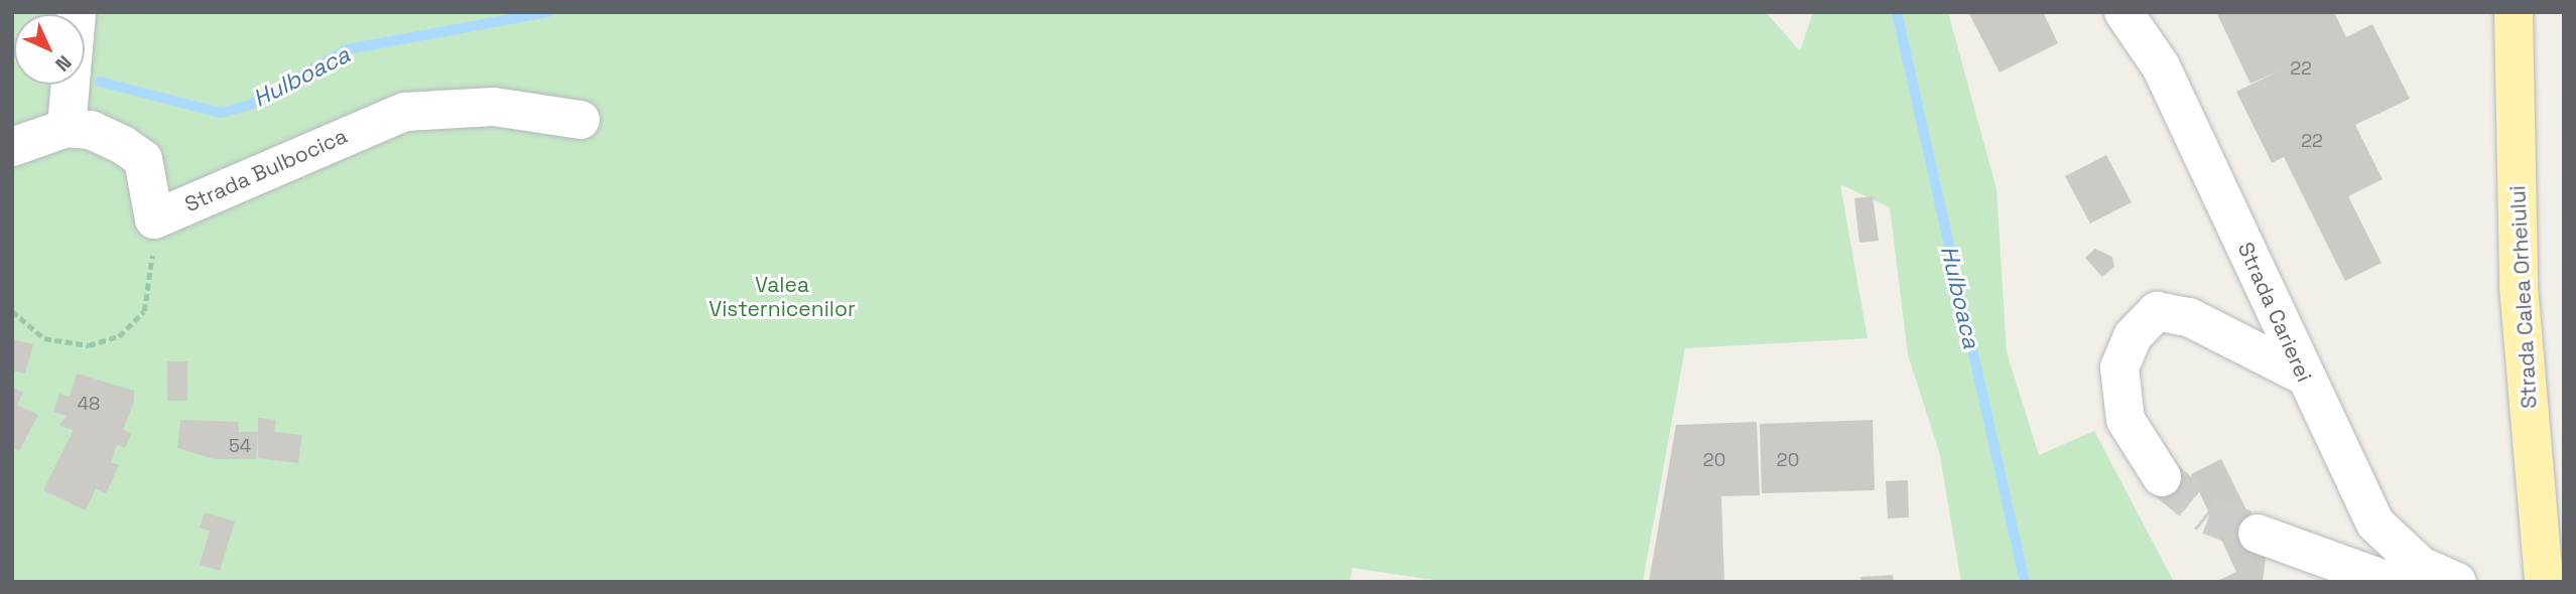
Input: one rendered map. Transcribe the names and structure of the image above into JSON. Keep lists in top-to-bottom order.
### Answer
{
  "streets": {
    "main road": ["Strada Calea Orheiului"],
    "street": ["Strada Bulbocica", "Strada Carierei"]
  },
  "water": ["Hulboaca"],
  "parks": ["Valea Visternicenilor"],
  "house_numbers": [
    "22",
    "22",
    "48",
    "54",
    "20",
    "20"
  ],
  "north": "bottom right"
}
